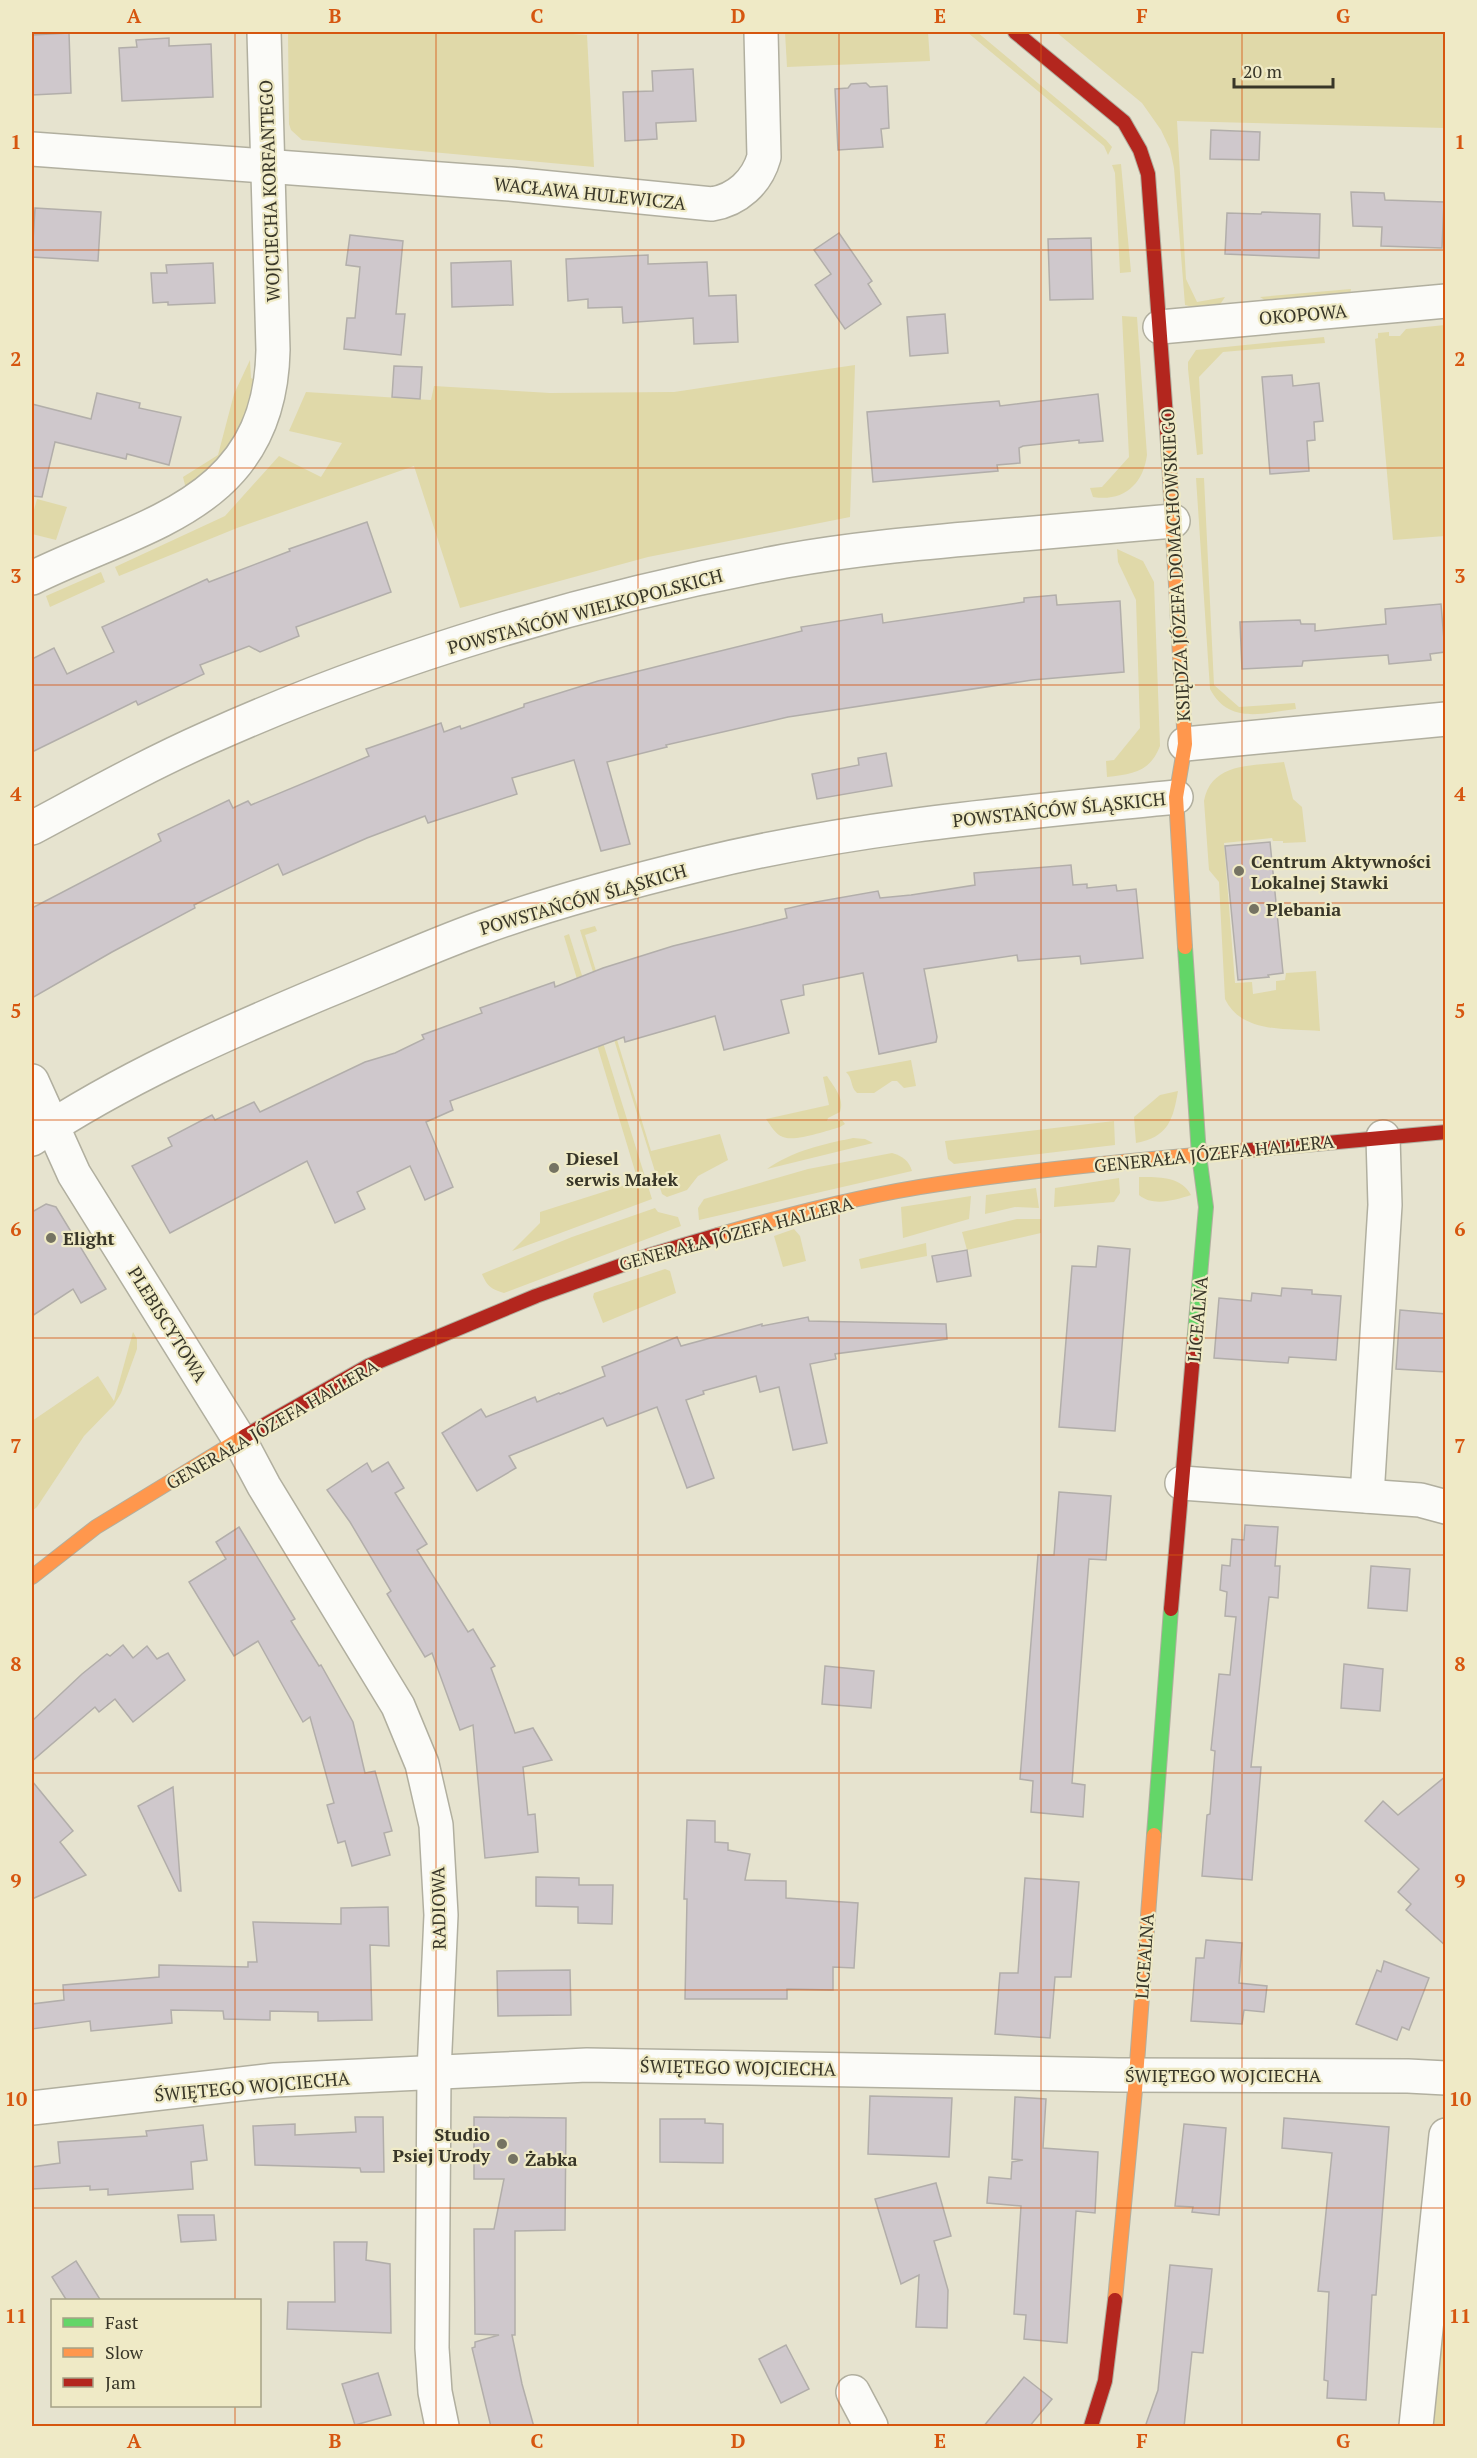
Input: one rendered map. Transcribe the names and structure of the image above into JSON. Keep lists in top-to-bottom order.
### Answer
{
  "streets": {
    "street": [
      "WOJCIECHA KORFANTEGO",
      "WACŁAWA HULEWICZA",
      "OKOPOWA",
      "KSIĘDZA JÓZEFA DOMACHOWSKIEGO",
      "POWSTAŃCÓW WIELKOPOLSKICH",
      "POWSTAŃCÓW ŚLĄSKICH",
      "GENERAŁA JÓZEFA HALLERA",
      "LICEALNA",
      "PLEBISCYTOWA",
      "RADIOWA",
      "ŚWIĘTEGO WOJCIECHA"
    ]
  },
  "crossings": [
    ["WOJCIECHA KORFANTEGO", "WACŁAWA HULEWICZA"],
    ["OKOPOWA", "KSIĘDZA JÓZEFA DOMACHOWSKIEGO"],
    ["KSIĘDZA JÓZEFA DOMACHOWSKIEGO", "POWSTAŃCÓW WIELKOPOLSKICH"],
    ["KSIĘDZA JÓZEFA DOMACHOWSKIEGO", "POWSTAŃCÓW ŚLĄSKICH"],
    ["KSIĘDZA JÓZEFA DOMACHOWSKIEGO", "GENERAŁA JÓZEFA HALLERA"],
    ["KSIĘDZA JÓZEFA DOMACHOWSKIEGO", "LICEALNA"],
    ["POWSTAŃCÓW ŚLĄSKICH", "PLEBISCYTOWA"],
    ["GENERAŁA JÓZEFA HALLERA", "LICEALNA"],
    ["GENERAŁA JÓZEFA HALLERA", "PLEBISCYTOWA"],
    ["GENERAŁA JÓZEFA HALLERA", "RADIOWA"],
    ["LICEALNA", "ŚWIĘTEGO WOJCIECHA"],
    ["PLEBISCYTOWA", "RADIOWA"],
    ["RADIOWA", "ŚWIĘTEGO WOJCIECHA"]
  ],
  "places": [
    "Centrum Aktywności Lokalnej Stawki",
    "Plebania",
    "Diesel serwis Małek",
    "Elight",
    "Studio Psiej Urody",
    "Żabka"
  ],
  "legend": ["Fast", "Slow", "Jam"],
  "scale_bar": "20 m",
  "grid": {
    "columns": [
      "A",
      "B",
      "C",
      "D",
      "E",
      "F",
      "G"
    ],
    "rows": [
      "1",
      "2",
      "3",
      "4",
      "5",
      "6",
      "7",
      "8",
      "9",
      "10",
      "11"
    ]
  }
}
